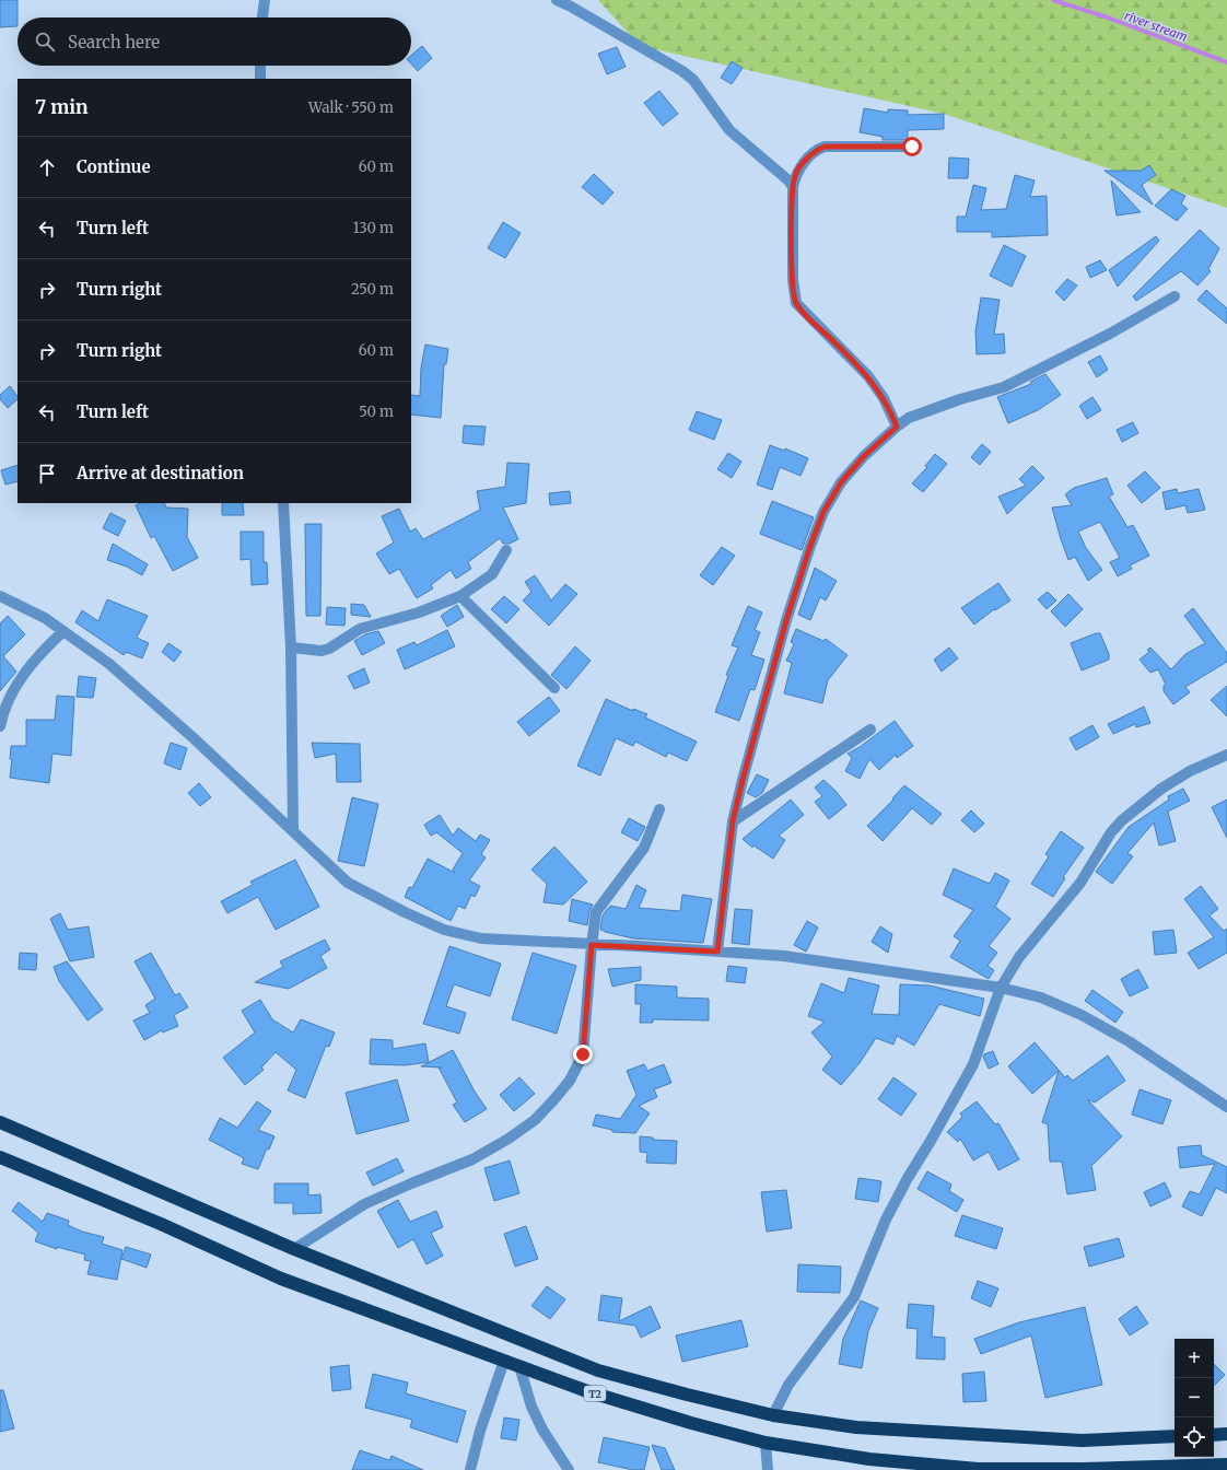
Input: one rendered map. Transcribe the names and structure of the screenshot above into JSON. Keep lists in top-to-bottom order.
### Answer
{
  "streets": {
    "highway": ["T2"]
  },
  "water": ["river stream"],
  "page": {
    "search": "Search here",
    "heading": ["7 min", "Walk · 550 m"],
    "list": [
      ["Continue", "60 m"],
      ["Turn left", "130 m"],
      ["Turn right", "250 m"],
      ["Turn right", "60 m"],
      ["Turn left", "50 m"],
      "Arrive at destination"
    ],
    "map_buttons": ["+", "−"]
  }
}
